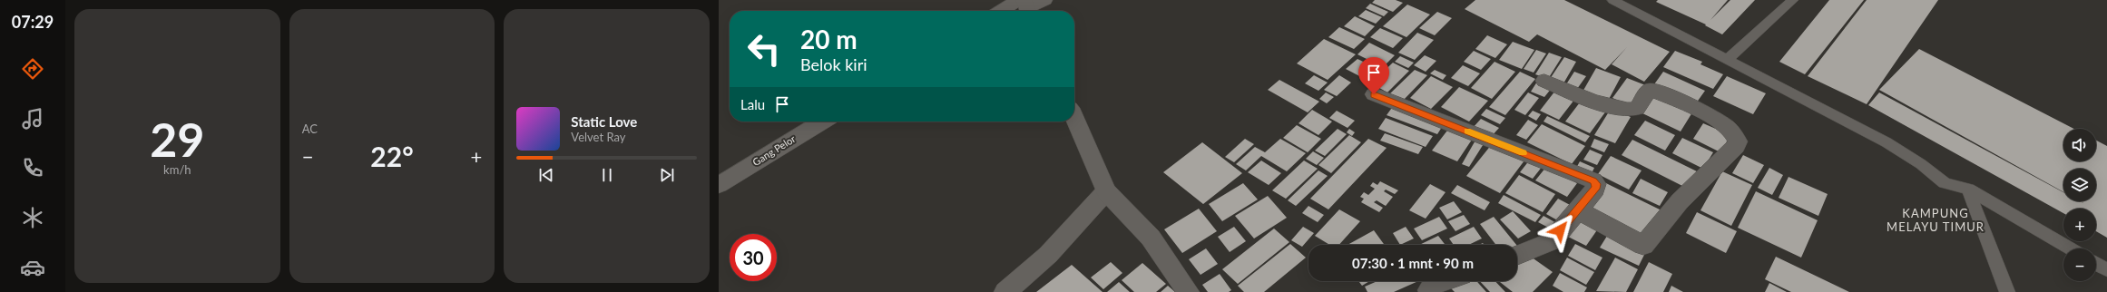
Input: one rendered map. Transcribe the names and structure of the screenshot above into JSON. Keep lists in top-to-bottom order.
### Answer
{
  "streets": {
    "street": ["Gang Pelor"]
  },
  "districts": ["KAMPUNG MELAYU TIMUR"],
  "page": {
    "tabs": "07:29",
    "tile": [
      ["29", "km/h"],
      "AC"
    ],
    "turn": ["20 m", "Belok kiri"],
    "then": "Lalu",
    "song": ["Static Love", "Velvet Ray"],
    "map_buttons": ["+", "−"],
    "heat": ["−", "22°", "+"],
    "limit": "30",
    "trip": "07:30 · 1 mnt · 90 m"
  }
}
